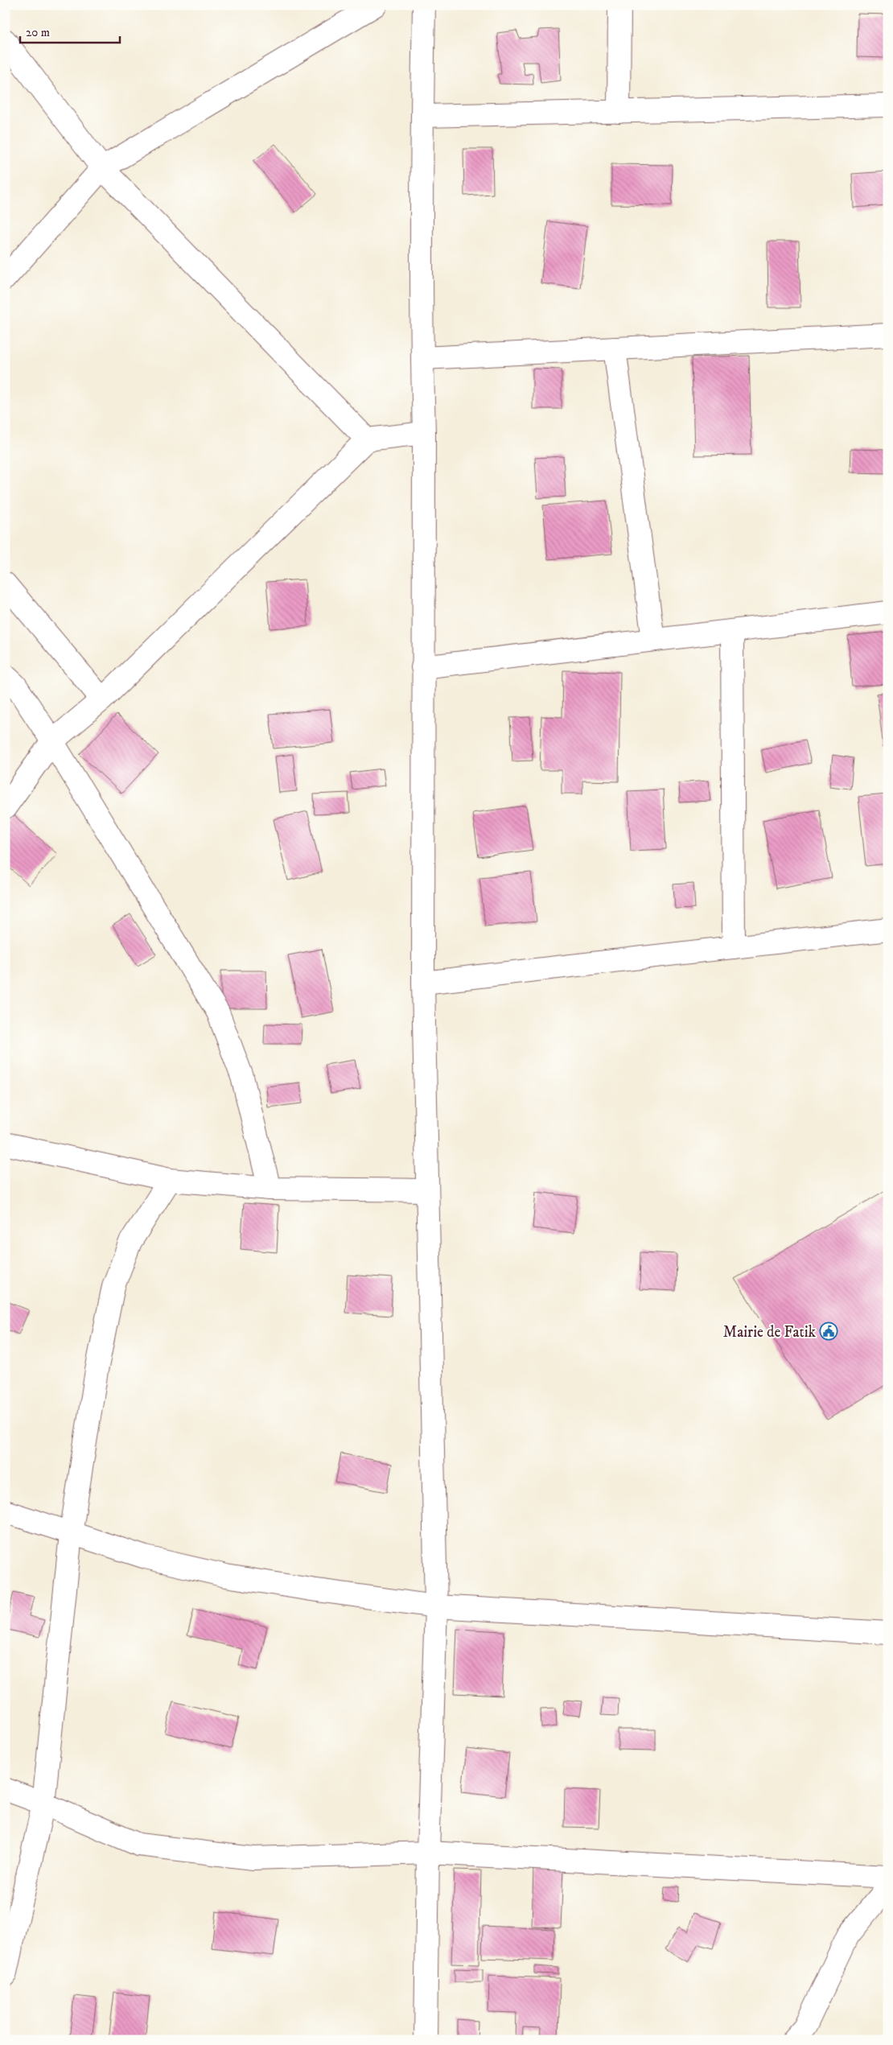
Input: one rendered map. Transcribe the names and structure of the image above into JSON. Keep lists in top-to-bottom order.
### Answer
{
  "places": {
    "public building": ["Mairie de Fatik"]
  },
  "scale_bar": "20 m"
}
